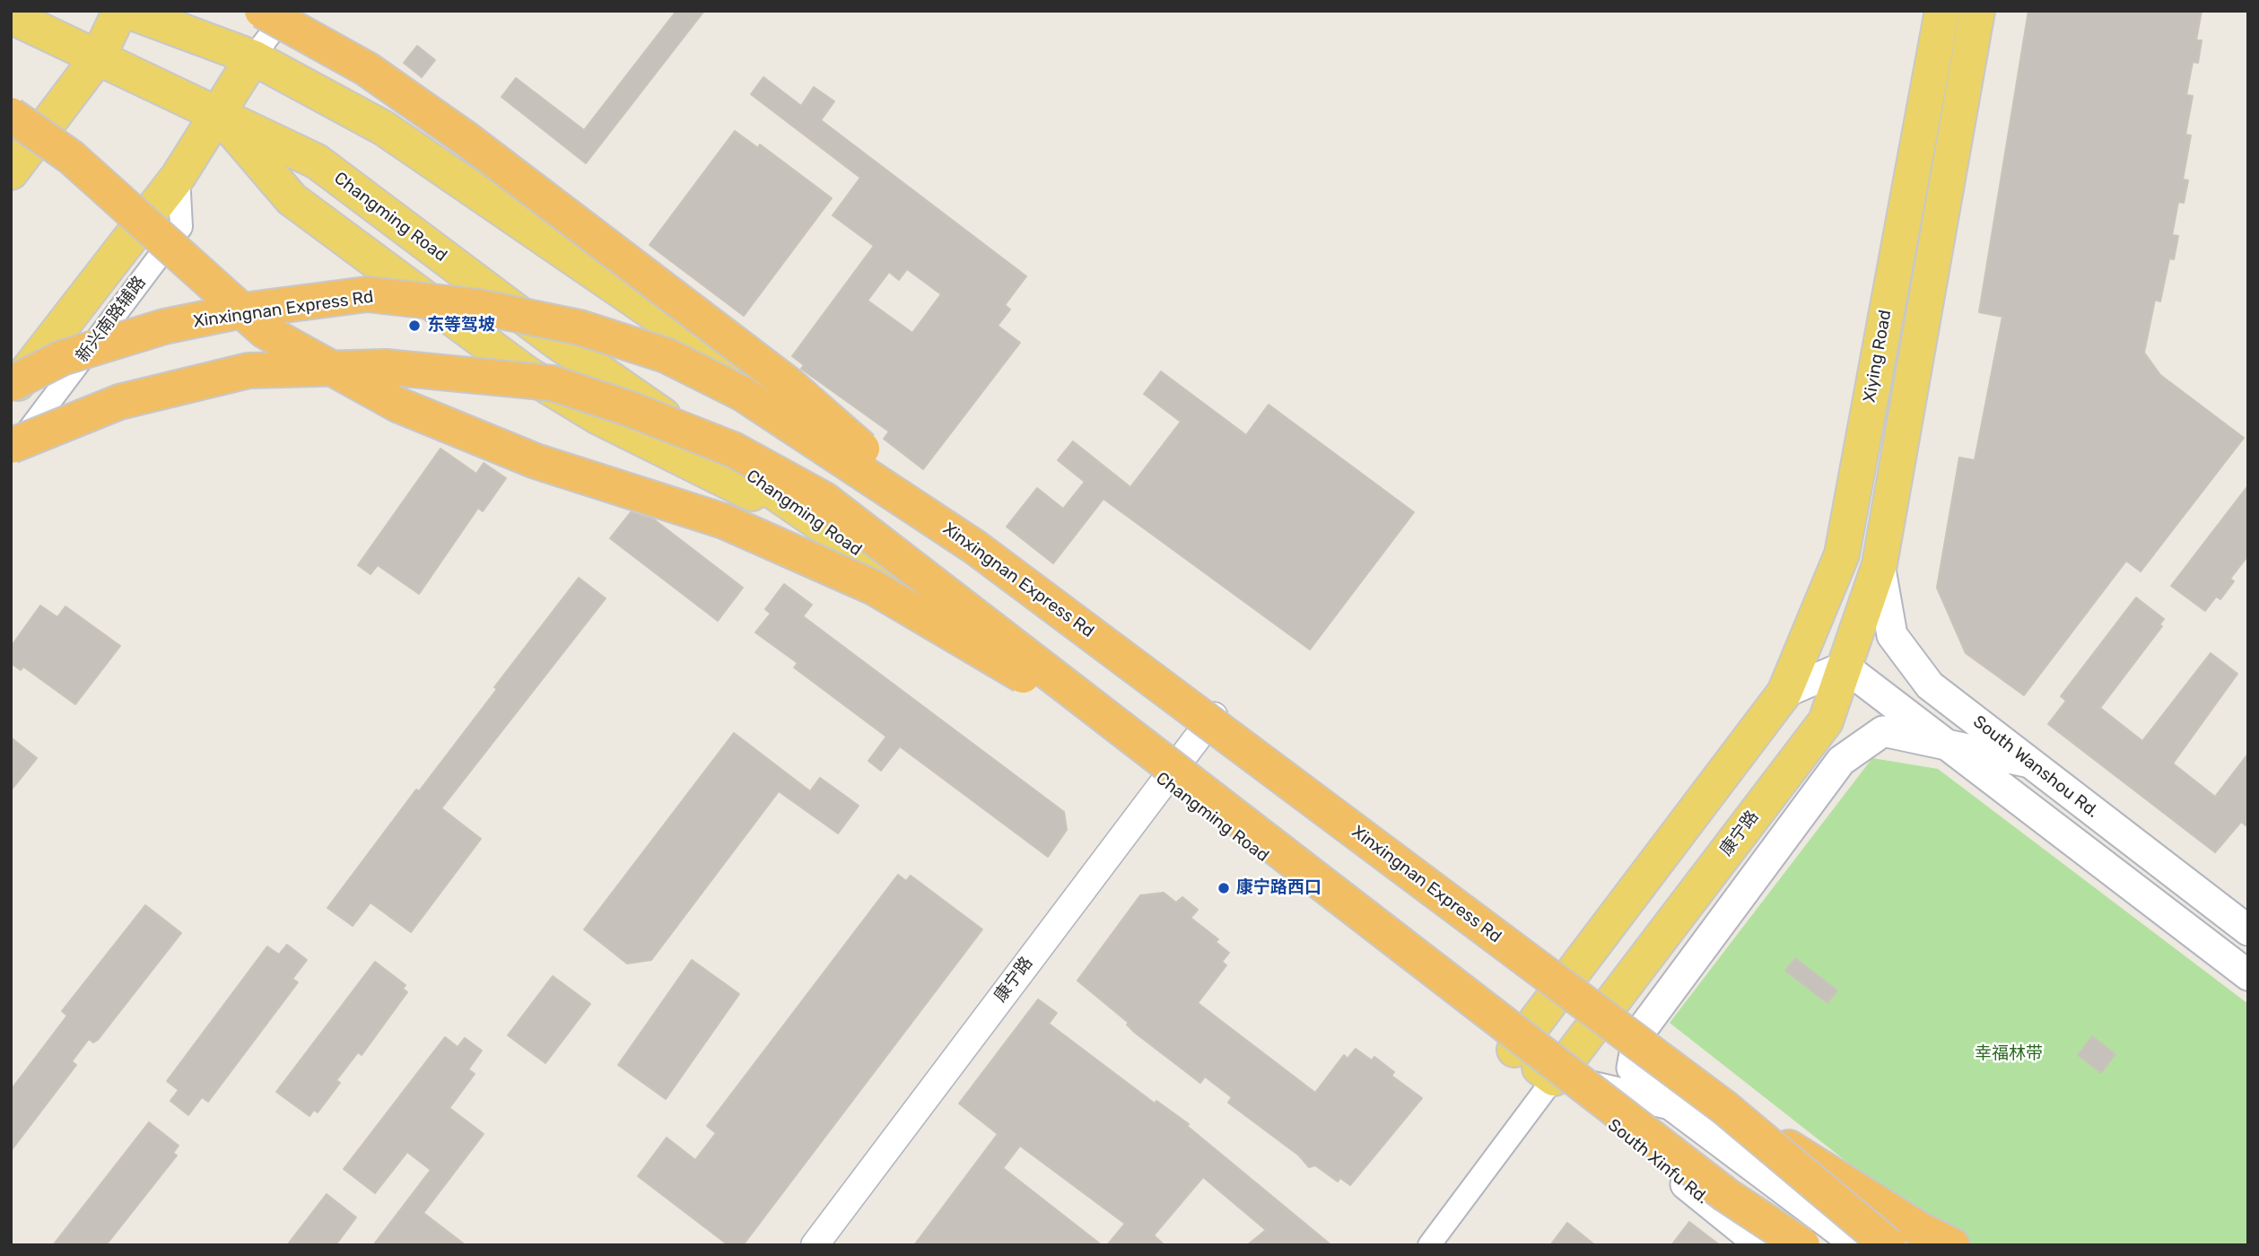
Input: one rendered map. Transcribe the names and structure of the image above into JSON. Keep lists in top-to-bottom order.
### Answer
{
  "streets": {
    "highway": ["Xinxingnan Express Rd"],
    "main road": [
      "Changming Road",
      "Xiying Road",
      "South Wanshou Rd.",
      "康宁路",
      "South Xinfu Rd."
    ],
    "street": ["新兴南路辅路"]
  },
  "crossings": [
    ["Changming Road", "Xiying Road"],
    ["Changming Road", "康宁路"],
    ["Changming Road", "South Xinfu Rd."],
    ["South Wanshou Rd.", "康宁路"],
    ["康宁路", "South Xinfu Rd."]
  ],
  "parks": ["幸福林带"],
  "places": ["东等驾坡", "康宁路西口"]
}
